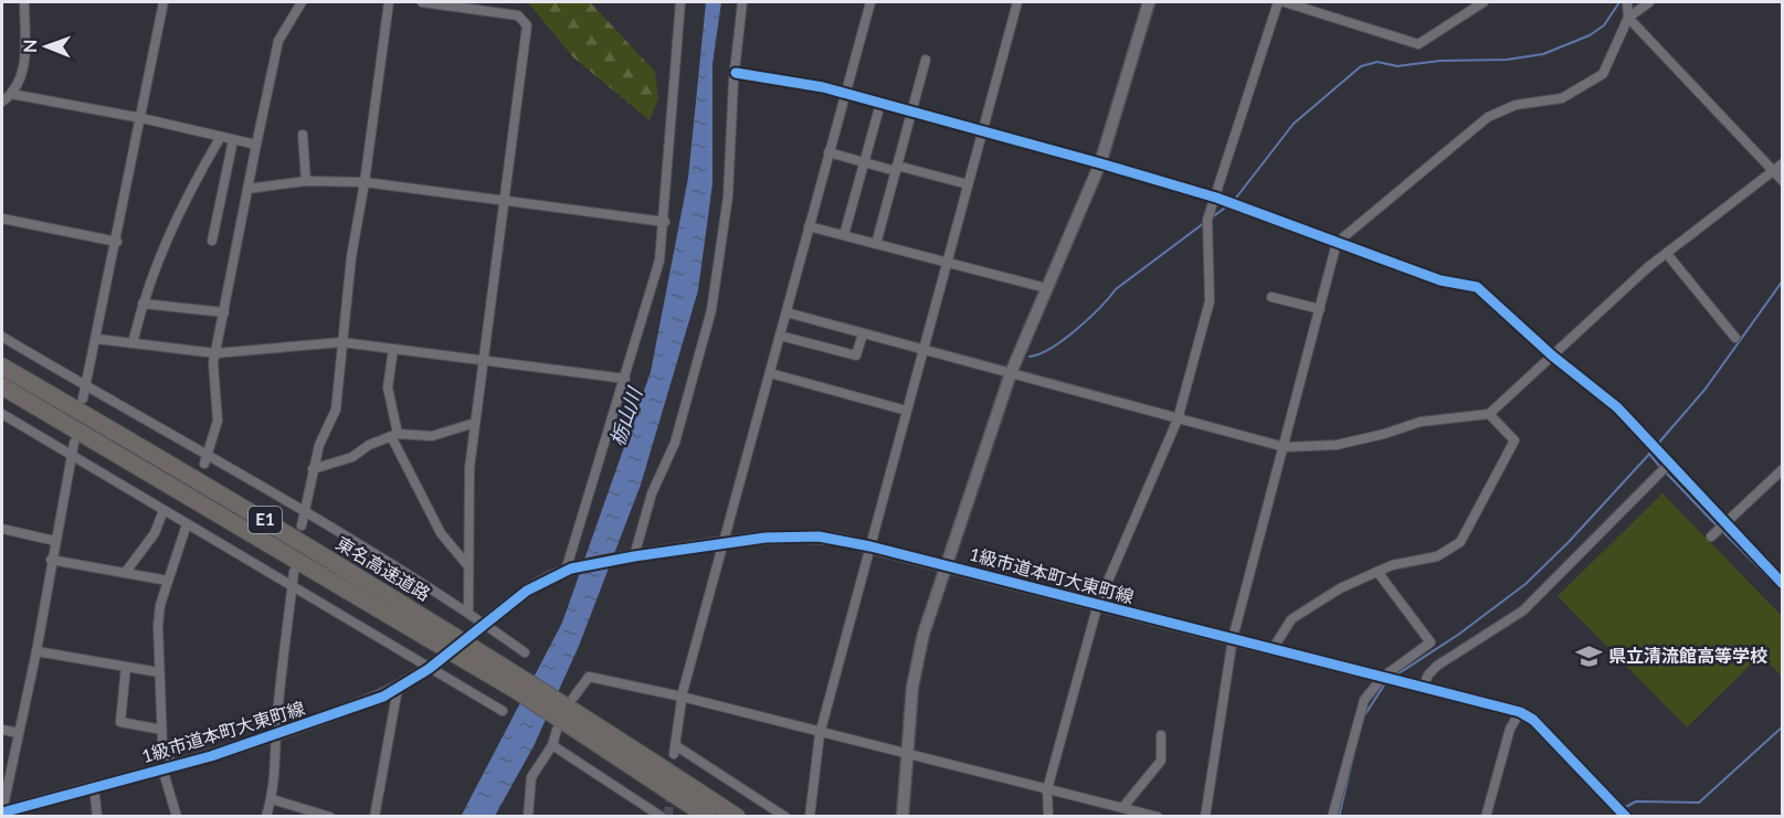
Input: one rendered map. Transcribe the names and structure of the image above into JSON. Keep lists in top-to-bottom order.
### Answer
{
  "streets": {
    "highway": ["E1", "東名高速道路"],
    "street": ["1級市道本町大東町線"]
  },
  "water": ["栃山川"],
  "places": {
    "school or university": ["県立清流館高等学校"]
  },
  "north": "left"
}
